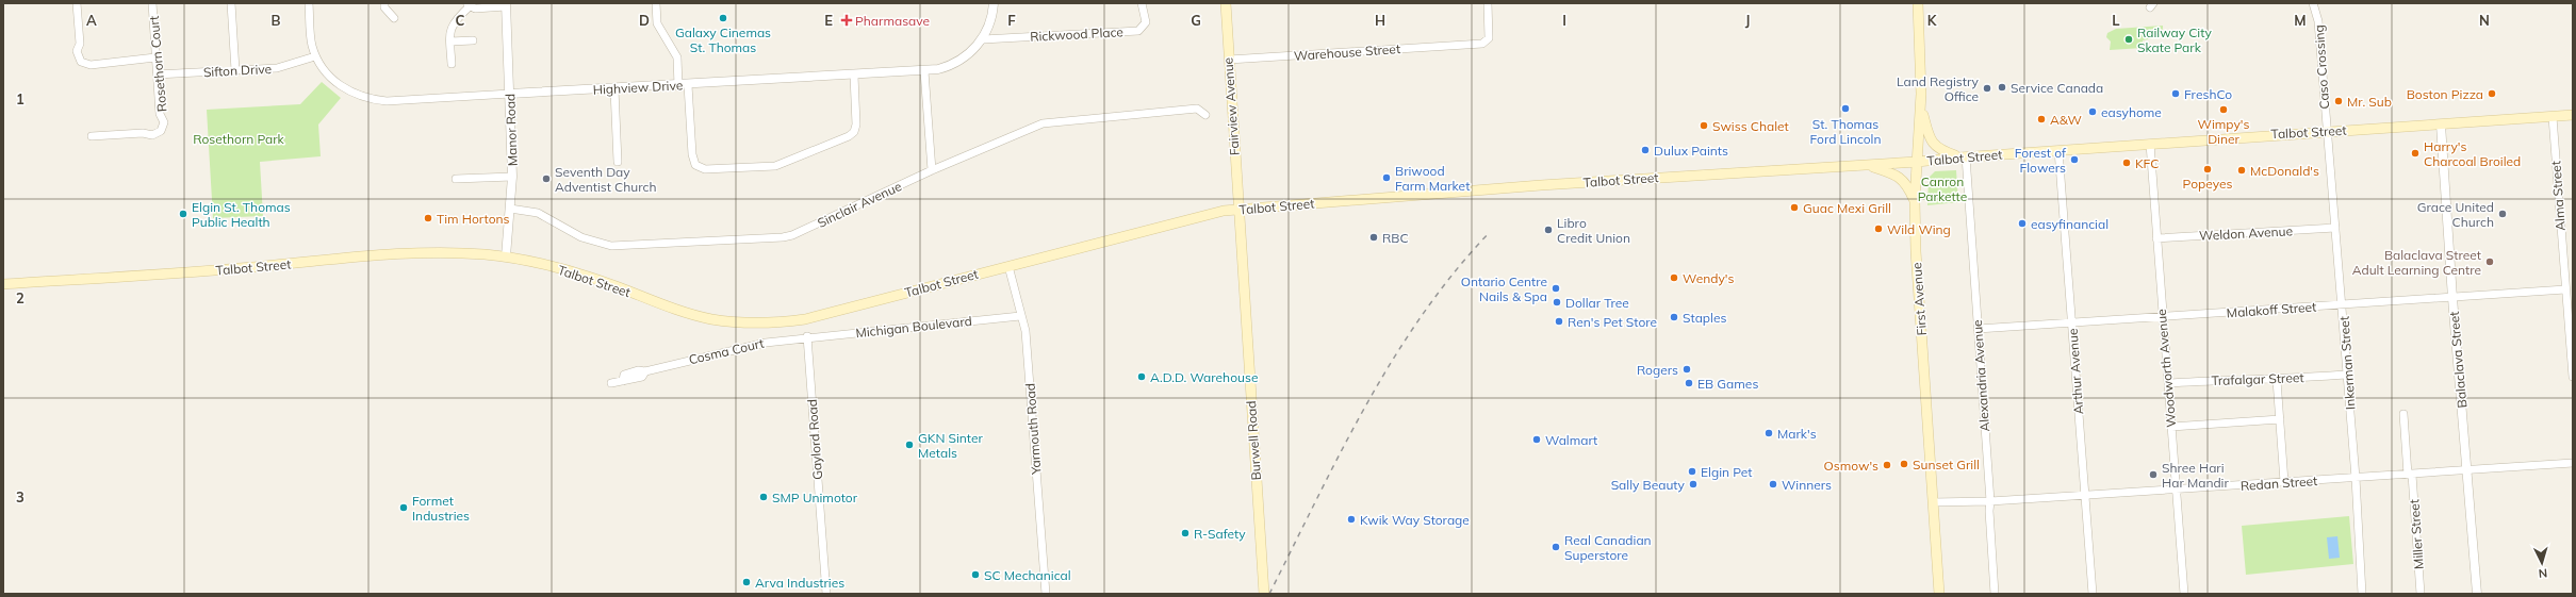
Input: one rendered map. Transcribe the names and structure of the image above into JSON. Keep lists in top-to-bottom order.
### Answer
{
  "streets": {
    "main road": [
      "Fairview Avenue",
      "Talbot Street",
      "First Avenue",
      "Burwell Road"
    ],
    "street": [
      "Rickwood Place",
      "Warehouse Street",
      "Rosethorn Court",
      "Caso Crossing",
      "Sifton Drive",
      "Highview Drive",
      "Manor Road",
      "Alma Street",
      "Sinclair Avenue",
      "Weldon Avenue",
      "Malakoff Street",
      "Michigan Boulevard",
      "Cosma Court",
      "Balaclava Street",
      "Inkerman Street",
      "Woodworth Avenue",
      "Arthur Avenue",
      "Alexandria Avenue",
      "Trafalgar Street",
      "Yarmouth Road",
      "Gaylord Road",
      "Redan Street",
      "Miller Street"
    ]
  },
  "crossings": [
    ["Rickwood Place", "Highview Drive"],
    ["Warehouse Street", "Fairview Avenue"],
    ["Rosethorn Court", "Sifton Drive"],
    ["Caso Crossing", "Talbot Street"],
    ["Caso Crossing", "Inkerman Street"],
    ["Sifton Drive", "Highview Drive"],
    ["Highview Drive", "Manor Road"],
    ["Fairview Avenue", "Talbot Street"],
    ["Fairview Avenue", "Burwell Road"],
    ["Manor Road", "Talbot Street"],
    ["Manor Road", "Sinclair Avenue"],
    ["Talbot Street", "Alma Street"],
    ["Talbot Street", "First Avenue"],
    ["Talbot Street", "Balaclava Street"],
    ["Talbot Street", "Inkerman Street"],
    ["Talbot Street", "Woodworth Avenue"],
    ["Talbot Street", "Arthur Avenue"],
    ["Talbot Street", "Alexandria Avenue"],
    ["Talbot Street", "Yarmouth Road"],
    ["Talbot Street", "Burwell Road"],
    ["Alma Street", "Malakoff Street"],
    ["Weldon Avenue", "Inkerman Street"],
    ["Weldon Avenue", "Woodworth Avenue"],
    ["First Avenue", "Redan Street"],
    ["Malakoff Street", "Balaclava Street"],
    ["Malakoff Street", "Inkerman Street"],
    ["Malakoff Street", "Woodworth Avenue"],
    ["Malakoff Street", "Arthur Avenue"],
    ["Malakoff Street", "Alexandria Avenue"],
    ["Michigan Boulevard", "Cosma Court"],
    ["Michigan Boulevard", "Yarmouth Road"],
    ["Michigan Boulevard", "Gaylord Road"],
    ["Cosma Court", "Gaylord Road"],
    ["Balaclava Street", "Redan Street"],
    ["Inkerman Street", "Trafalgar Street"],
    ["Inkerman Street", "Redan Street"],
    ["Woodworth Avenue", "Trafalgar Street"],
    ["Woodworth Avenue", "Redan Street"],
    ["Arthur Avenue", "Redan Street"],
    ["Alexandria Avenue", "Redan Street"],
    ["Redan Street", "Miller Street"]
  ],
  "parks": ["Rosethorn Park", "Canron Parkette"],
  "places": {
    "other": [
      "Galaxy Cinemas St. Thomas",
      "Railway City Skate Park",
      "Service Canada",
      "Land Registry Office",
      "FreshCo",
      "Boston Pizza",
      "Mr. Sub",
      "St. Thomas Ford Lincoln",
      "Wimpy's Diner",
      "easyhome",
      "A&W",
      "Swiss Chalet",
      "Dulux Paints",
      "Harry's Charcoal Broiled",
      "Forest of Flowers",
      "KFC",
      "Popeyes",
      "McDonald's",
      "Briwood Farm Market",
      "Seventh Day Adventist Church",
      "Guac Mexi Grill",
      "Elgin St. Thomas Public Health",
      "Grace United Church",
      "Tim Hortons",
      "easyfinancial",
      "Wild Wing",
      "Libro Credit Union",
      "RBC",
      "Balaclava Street Adult Learning Centre",
      "Wendy's",
      "Ontario Centre Nails & Spa",
      "Dollar Tree",
      "Staples",
      "Ren's Pet Store",
      "Rogers",
      "A.D.D. Warehouse",
      "EB Games",
      "Mark's",
      "Walmart",
      "GKN Sinter Metals",
      "Sunset Grill",
      "Osmow's",
      "Elgin Pet",
      "Shree Hari Har Mandir",
      "Sally Beauty",
      "Winners",
      "SMP Unimotor",
      "Formet Industries",
      "Kwik Way Storage",
      "R-Safety",
      "Real Canadian Superstore",
      "SC Mechanical",
      "Arva Industries"
    ],
    "health": ["Pharmasave"]
  },
  "north": "bottom",
  "grid": {
    "columns": [
      "A",
      "B",
      "C",
      "D",
      "E",
      "F",
      "G",
      "H",
      "I",
      "J",
      "K",
      "L",
      "M",
      "N"
    ],
    "rows": ["1", "2", "3"]
  }
}
